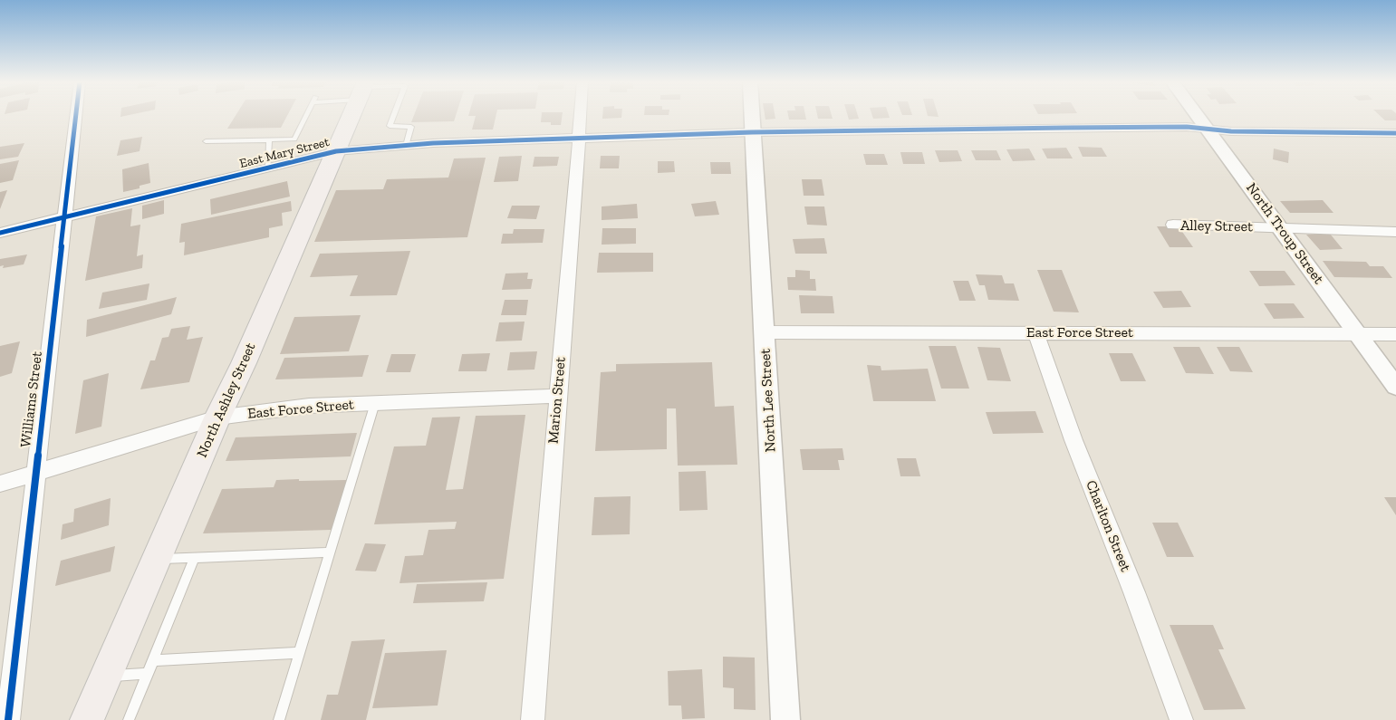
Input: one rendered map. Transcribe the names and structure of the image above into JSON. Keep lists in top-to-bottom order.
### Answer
{
  "streets": {
    "main road": ["North Ashley Street"],
    "street": [
      "East Mary Street",
      "Alley Street",
      "North Troup Street",
      "East Force Street",
      "Williams Street",
      "Marion Street",
      "North Lee Street",
      "Charlton Street"
    ]
  },
  "crossings": [
    ["East Mary Street", "North Troup Street"],
    ["East Mary Street", "Williams Street"],
    ["East Mary Street", "North Ashley Street"],
    ["East Mary Street", "Marion Street"],
    ["East Mary Street", "North Lee Street"],
    ["Alley Street", "North Troup Street"],
    ["North Troup Street", "East Force Street"],
    ["East Force Street", "Williams Street"],
    ["East Force Street", "North Ashley Street"],
    ["East Force Street", "Marion Street"],
    ["East Force Street", "North Lee Street"],
    ["East Force Street", "Charlton Street"]
  ]
}
